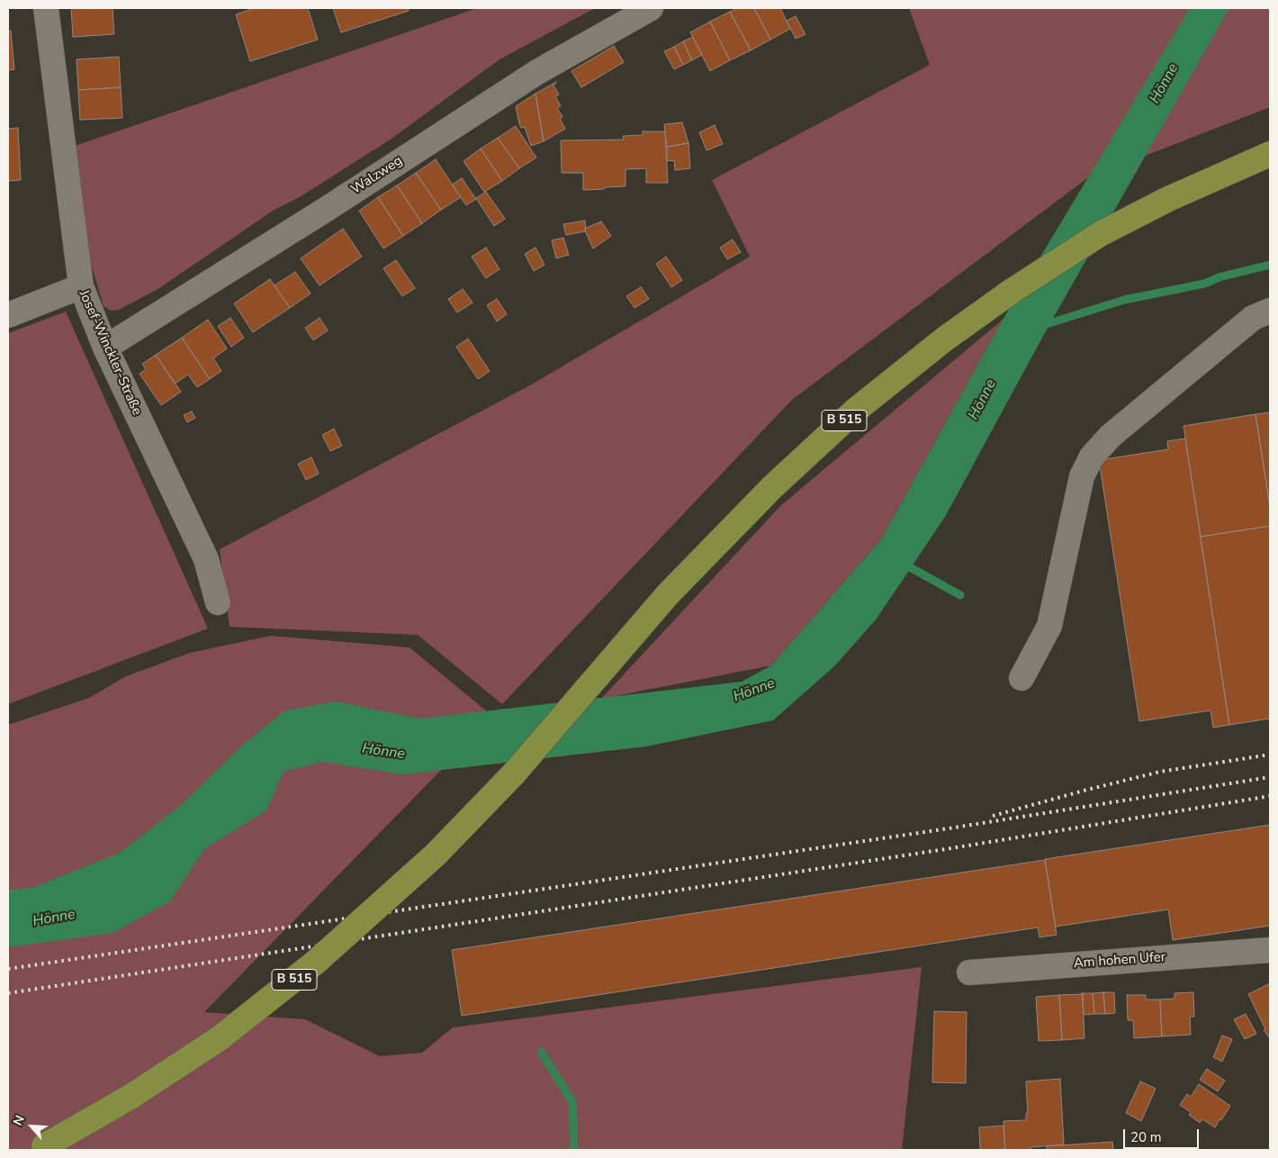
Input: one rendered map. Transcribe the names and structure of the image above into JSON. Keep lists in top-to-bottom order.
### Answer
{
  "streets": {
    "main road": ["B 515"],
    "street": ["Walzweg", "Josef-Winckler-Straße", "Am hohen Ufer"]
  },
  "crossings": [
    ["Walzweg", "Josef-Winckler-Straße"]
  ],
  "water": ["Hönne"],
  "scale_bar": "20 m",
  "north": "top left"
}
